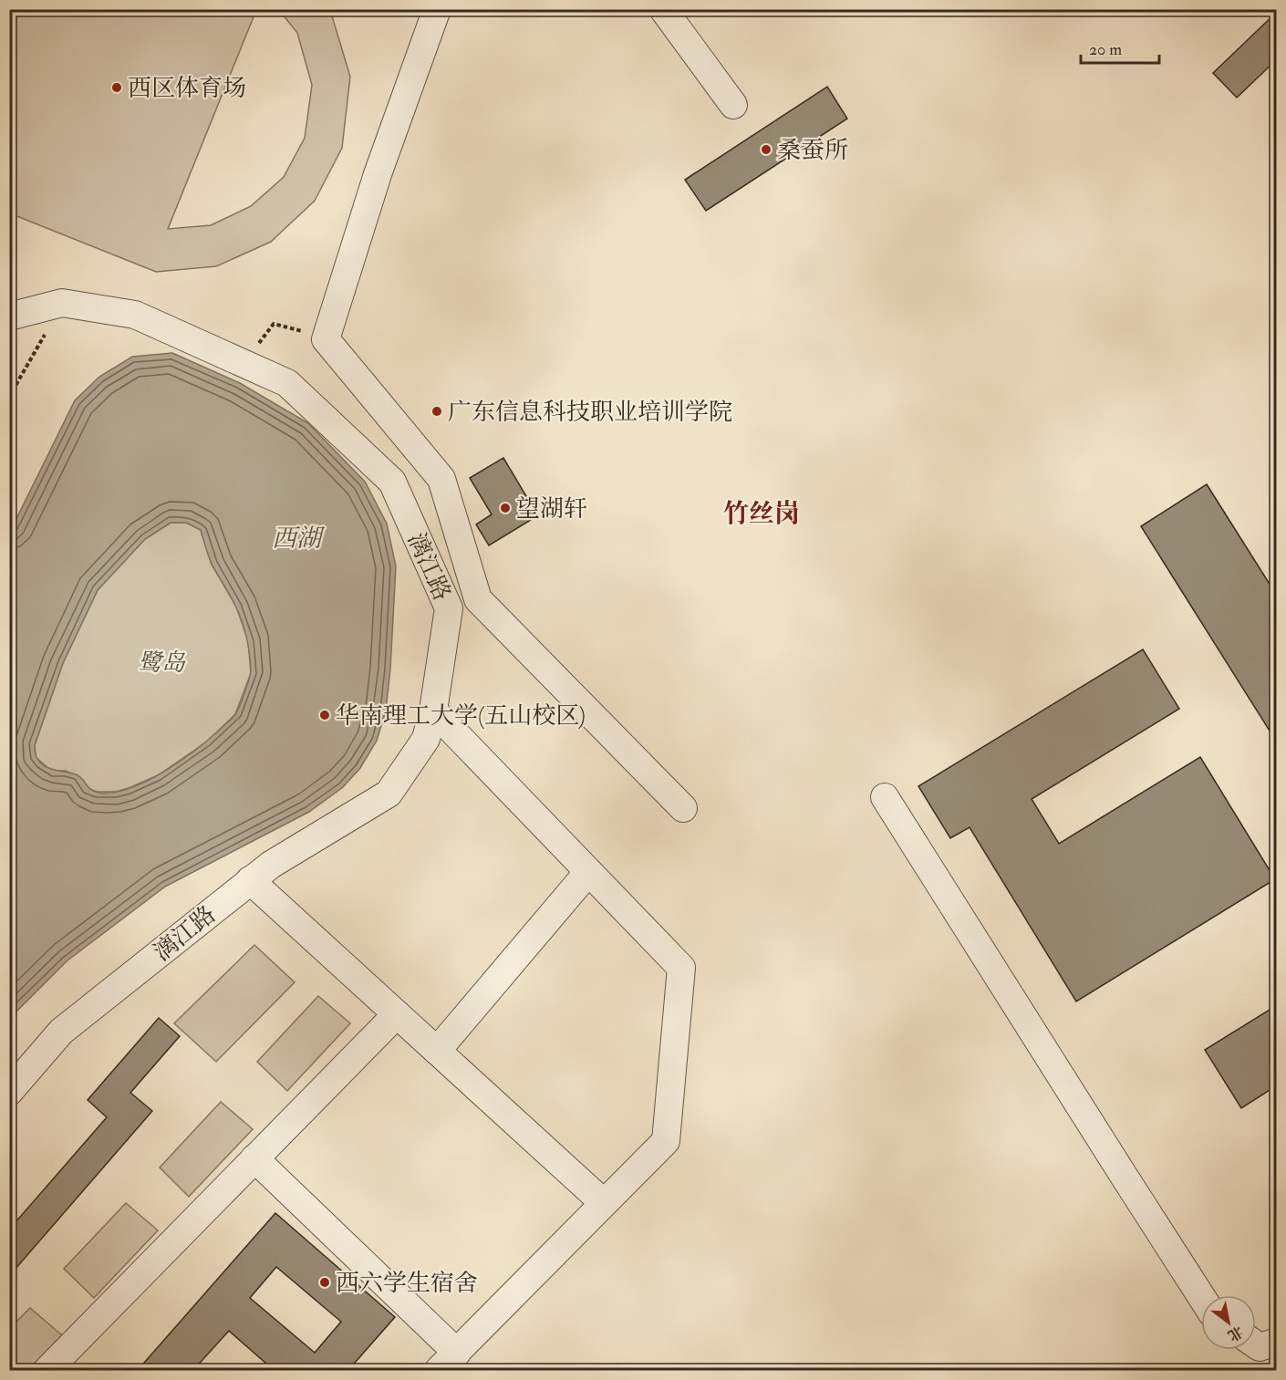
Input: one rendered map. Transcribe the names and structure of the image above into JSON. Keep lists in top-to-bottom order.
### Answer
{
  "streets": {
    "street": ["漓江路"]
  },
  "districts": ["竹丝岗"],
  "water": ["西湖"],
  "parks": ["鹭岛"],
  "places": [
    "西区体育场",
    "桑蚕所",
    "广东信息科技职业培训学院",
    "望湖轩",
    "华南理工大学(五山校区)",
    "西六学生宿舍"
  ],
  "scale_bar": "20 m",
  "north": "bottom right"
}
